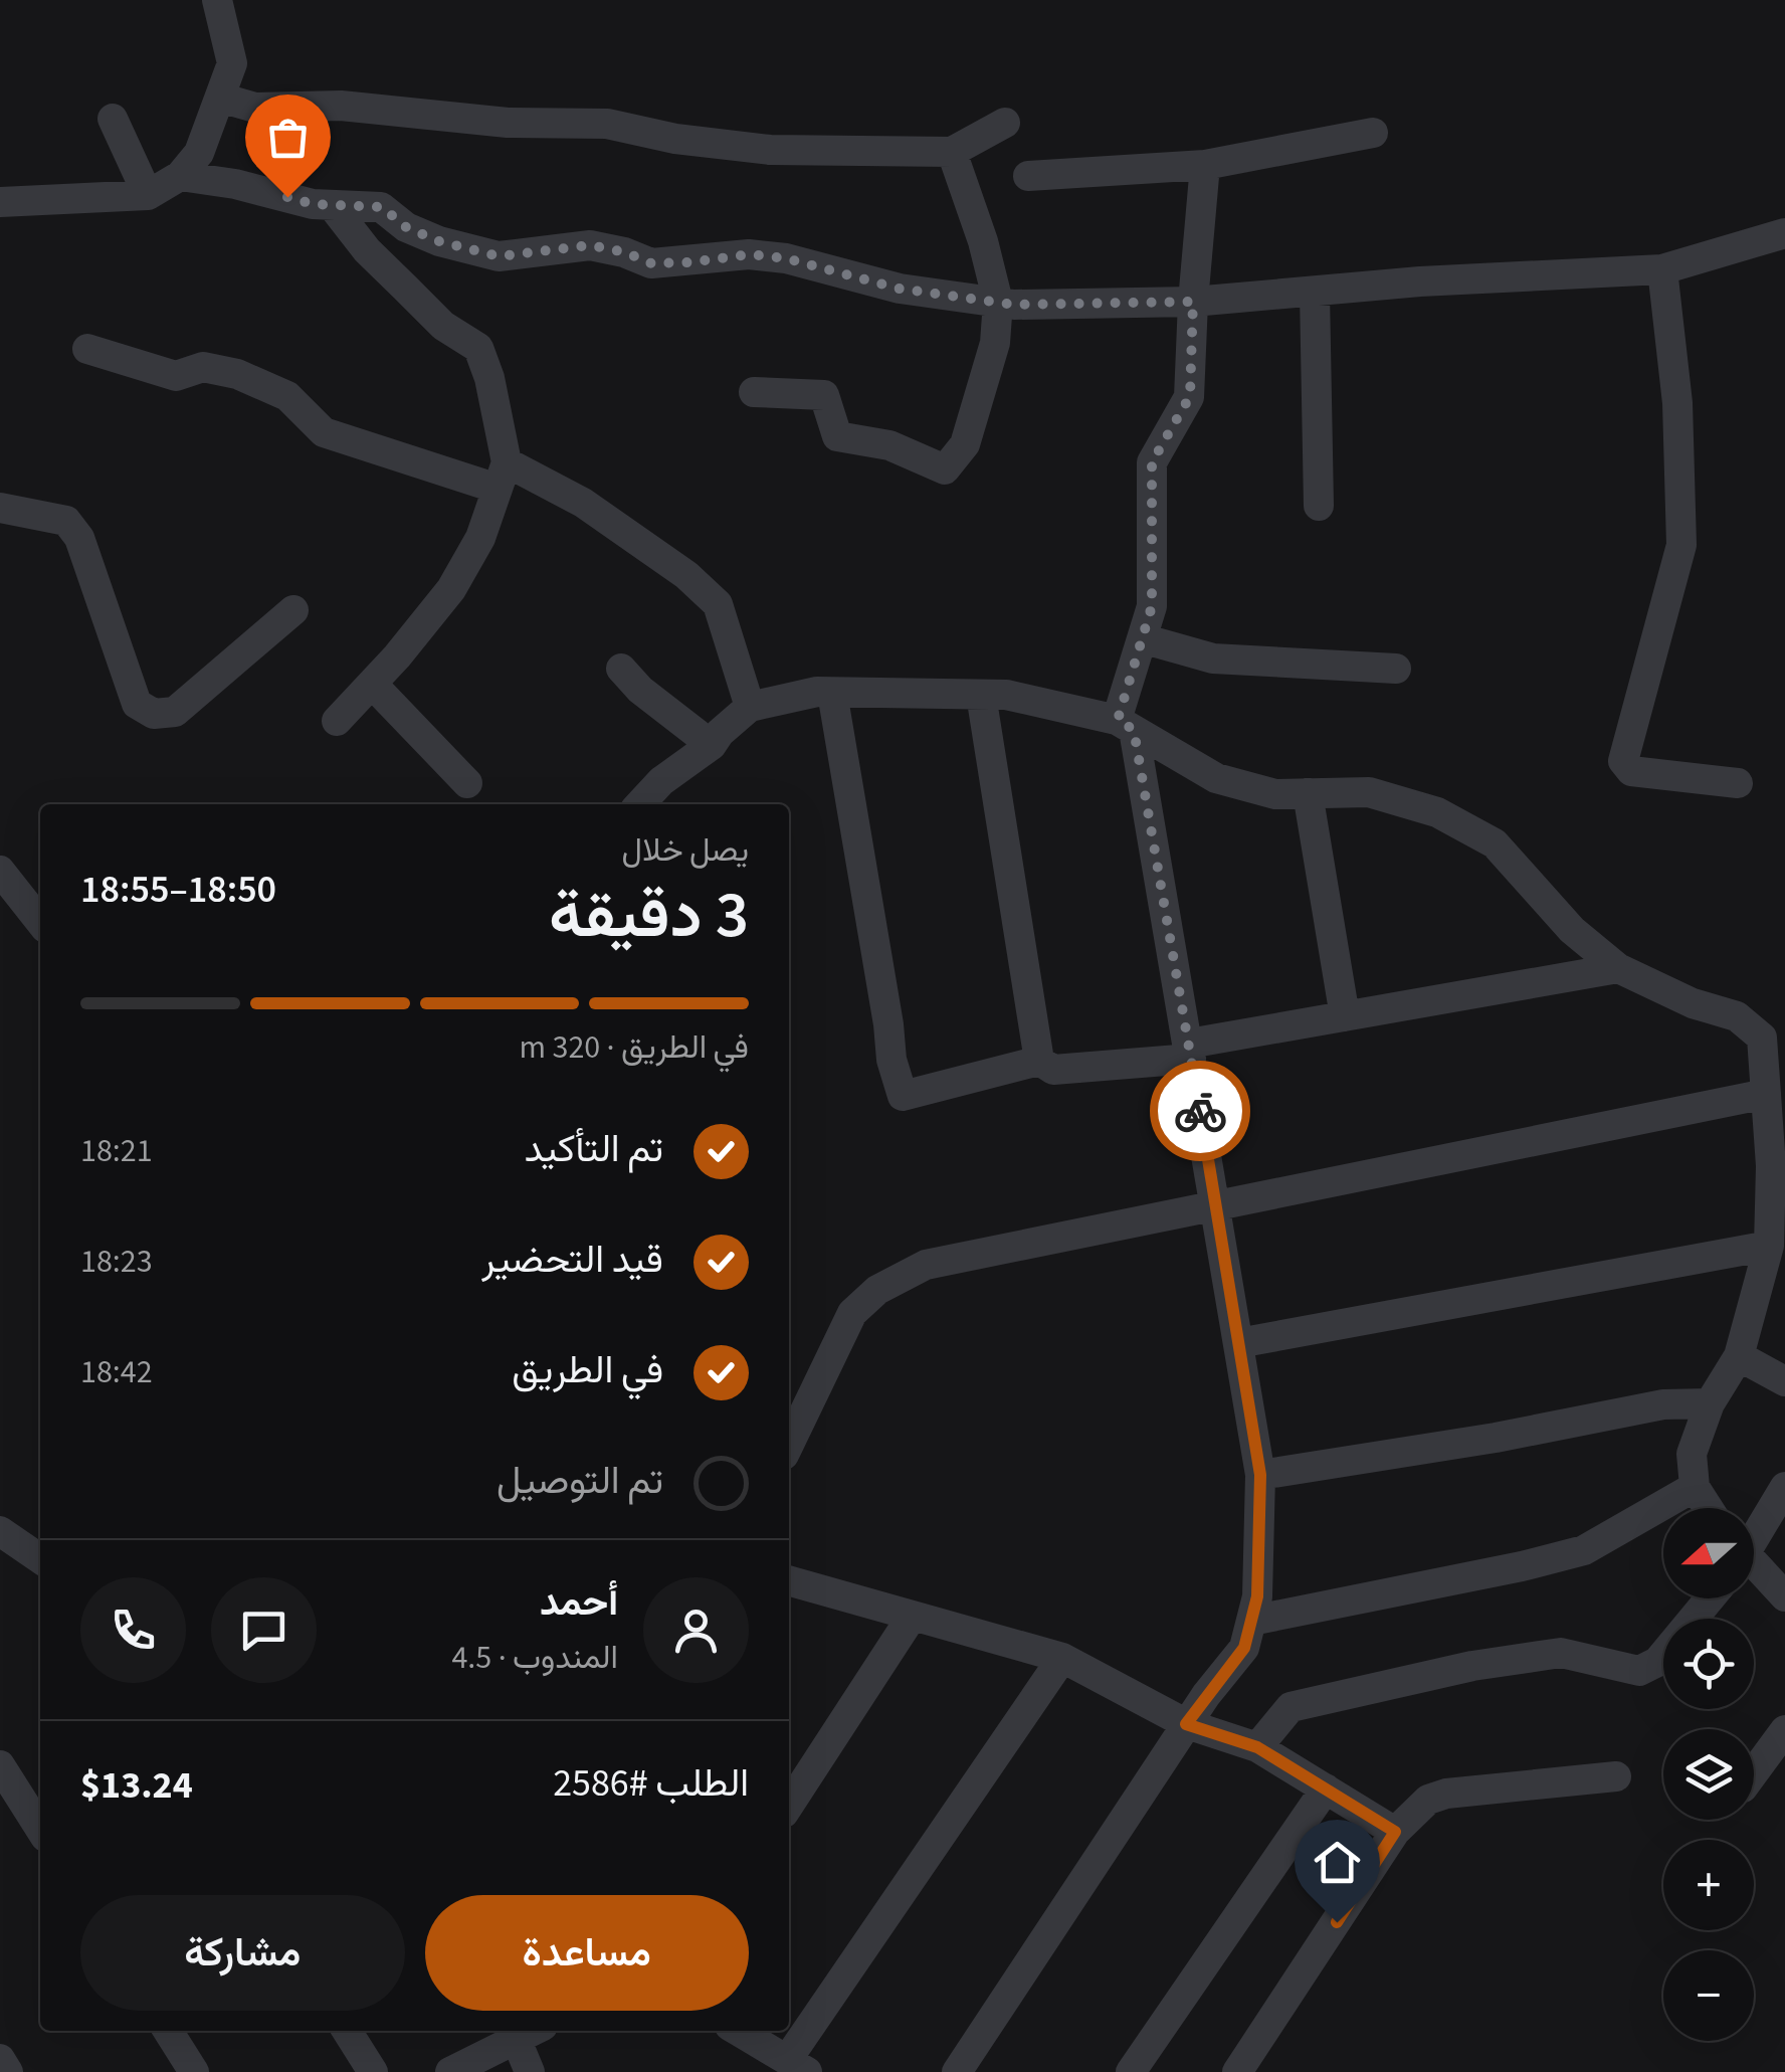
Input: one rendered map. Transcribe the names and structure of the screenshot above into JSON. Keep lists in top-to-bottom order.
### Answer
{
  "north": "left",
  "page": {
    "heading": ["3 دقيقة", "يصل خلال", "18:50–18:55"],
    "panel": [
      "أحمد",
      "المندوب · 4.5",
      "الطلب #2586",
      "$13.24"
    ],
    "bar": "في الطريق · 320 m",
    "list": [
      ["تم التأكيد", "18:21"],
      ["قيد التحضير", "18:23"],
      ["في الطريق", "18:42"],
      "تم التوصيل"
    ],
    "map_buttons": ["+", "−"],
    "buttons": ["مساعدة", "مشاركة"]
  }
}
